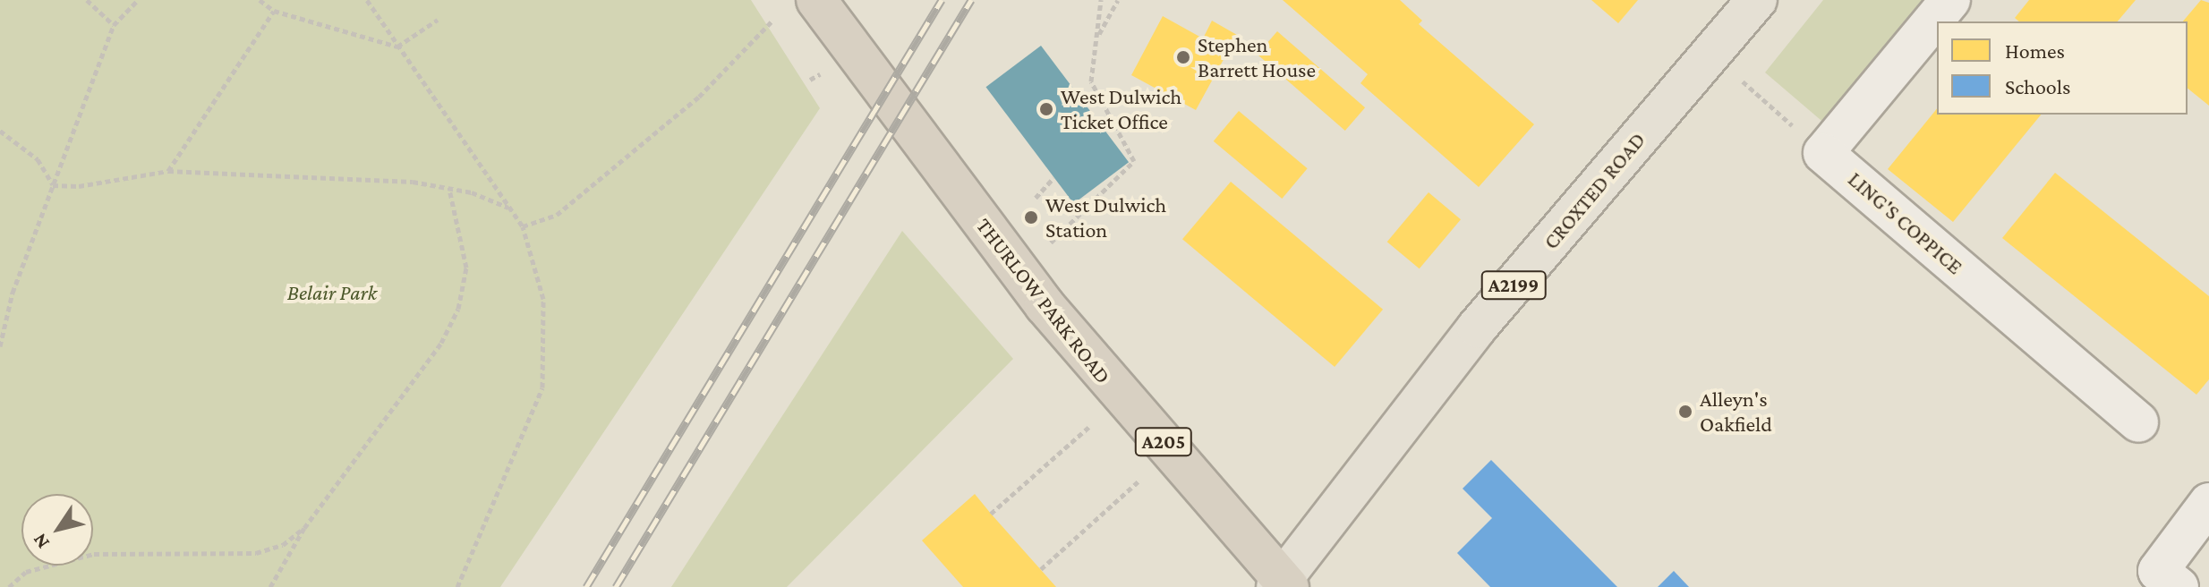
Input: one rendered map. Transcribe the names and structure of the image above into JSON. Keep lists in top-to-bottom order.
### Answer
{
  "streets": {
    "highway": ["THURLOW PARK ROAD", "A205"],
    "main road": ["CROXTED ROAD", "A2199"],
    "street": ["LING'S COPPICE"]
  },
  "crossings": [
    ["CROXTED ROAD", "THURLOW PARK ROAD"]
  ],
  "parks": ["Belair Park"],
  "places": [
    "Stephen Barrett House",
    "West Dulwich Ticket Office",
    "West Dulwich Station",
    "Alleyn's Oakfield"
  ],
  "legend": ["Homes", "Schools"],
  "north": "bottom left"
}
